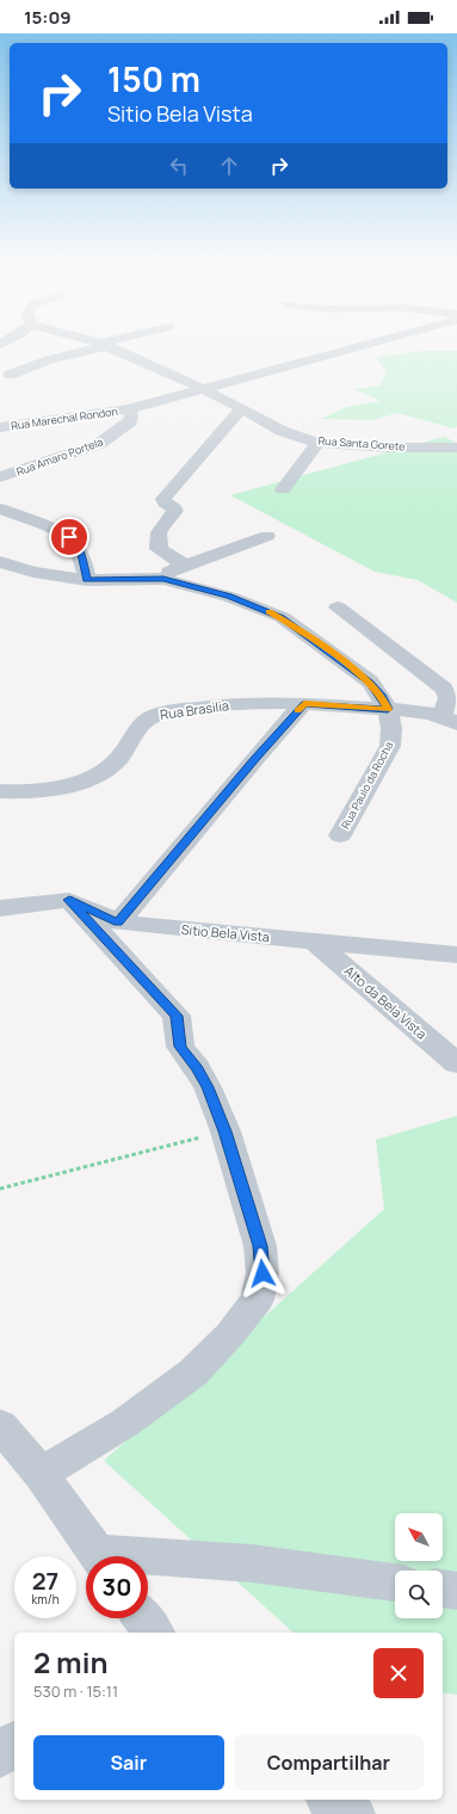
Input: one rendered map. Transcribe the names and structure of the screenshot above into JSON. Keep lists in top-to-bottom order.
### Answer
{
  "streets": {
    "street": [
      "Rua Marechal Rondon",
      "Rua Santa Gorete",
      "Rua Amaro Portela",
      "Rua Brasilia",
      "Rua Paulo da Rocha",
      "Sitio Bela Vista",
      "Alto da Bela Vista"
    ]
  },
  "crossings": [
    ["Rua Marechal Rondon", "Rua Santa Gorete"],
    ["Rua Marechal Rondon", "Rua Amaro Portela"],
    ["Rua Brasilia", "Rua Paulo da Rocha"],
    ["Sitio Bela Vista", "Alto da Bela Vista"]
  ],
  "north": "top left",
  "page": {
    "status": "15:09",
    "turn": ["150 m", "Sitio Bela Vista"],
    "speed": "27 km/h",
    "limit": "30",
    "heading": ["2 min", "530 m · 15:11"],
    "buttons": ["Sair", "Compartilhar"]
  }
}
